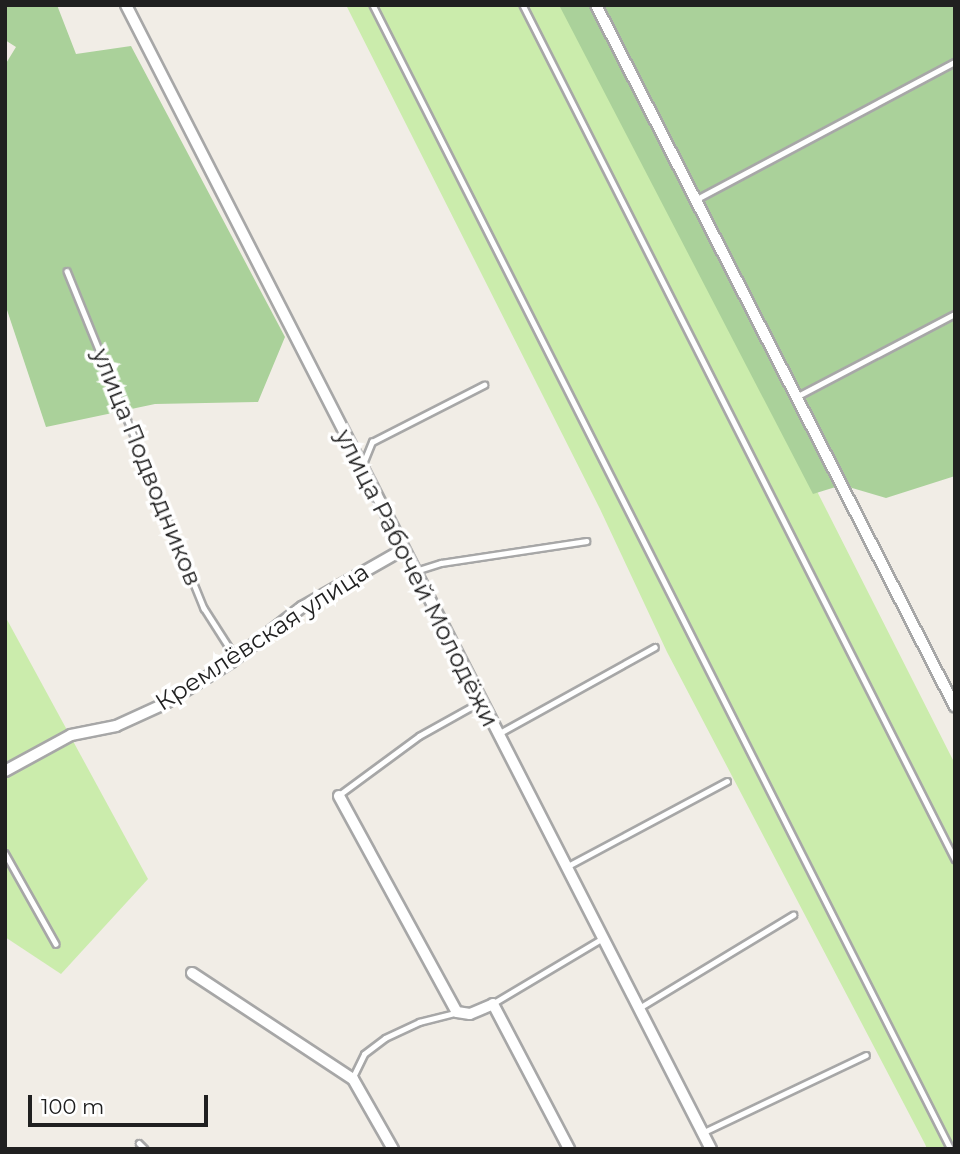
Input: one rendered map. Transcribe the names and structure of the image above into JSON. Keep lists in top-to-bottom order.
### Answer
{
  "streets": {
    "street": ["улица Рабочей Молодёжи", "Кремлёвская улица"],
    "lane": ["улица Подводников"]
  },
  "crossings": [
    ["улица Подводников", "Кремлёвская улица"],
    ["улица Рабочей Молодёжи", "Кремлёвская улица"]
  ],
  "scale_bar": "100 m"
}
